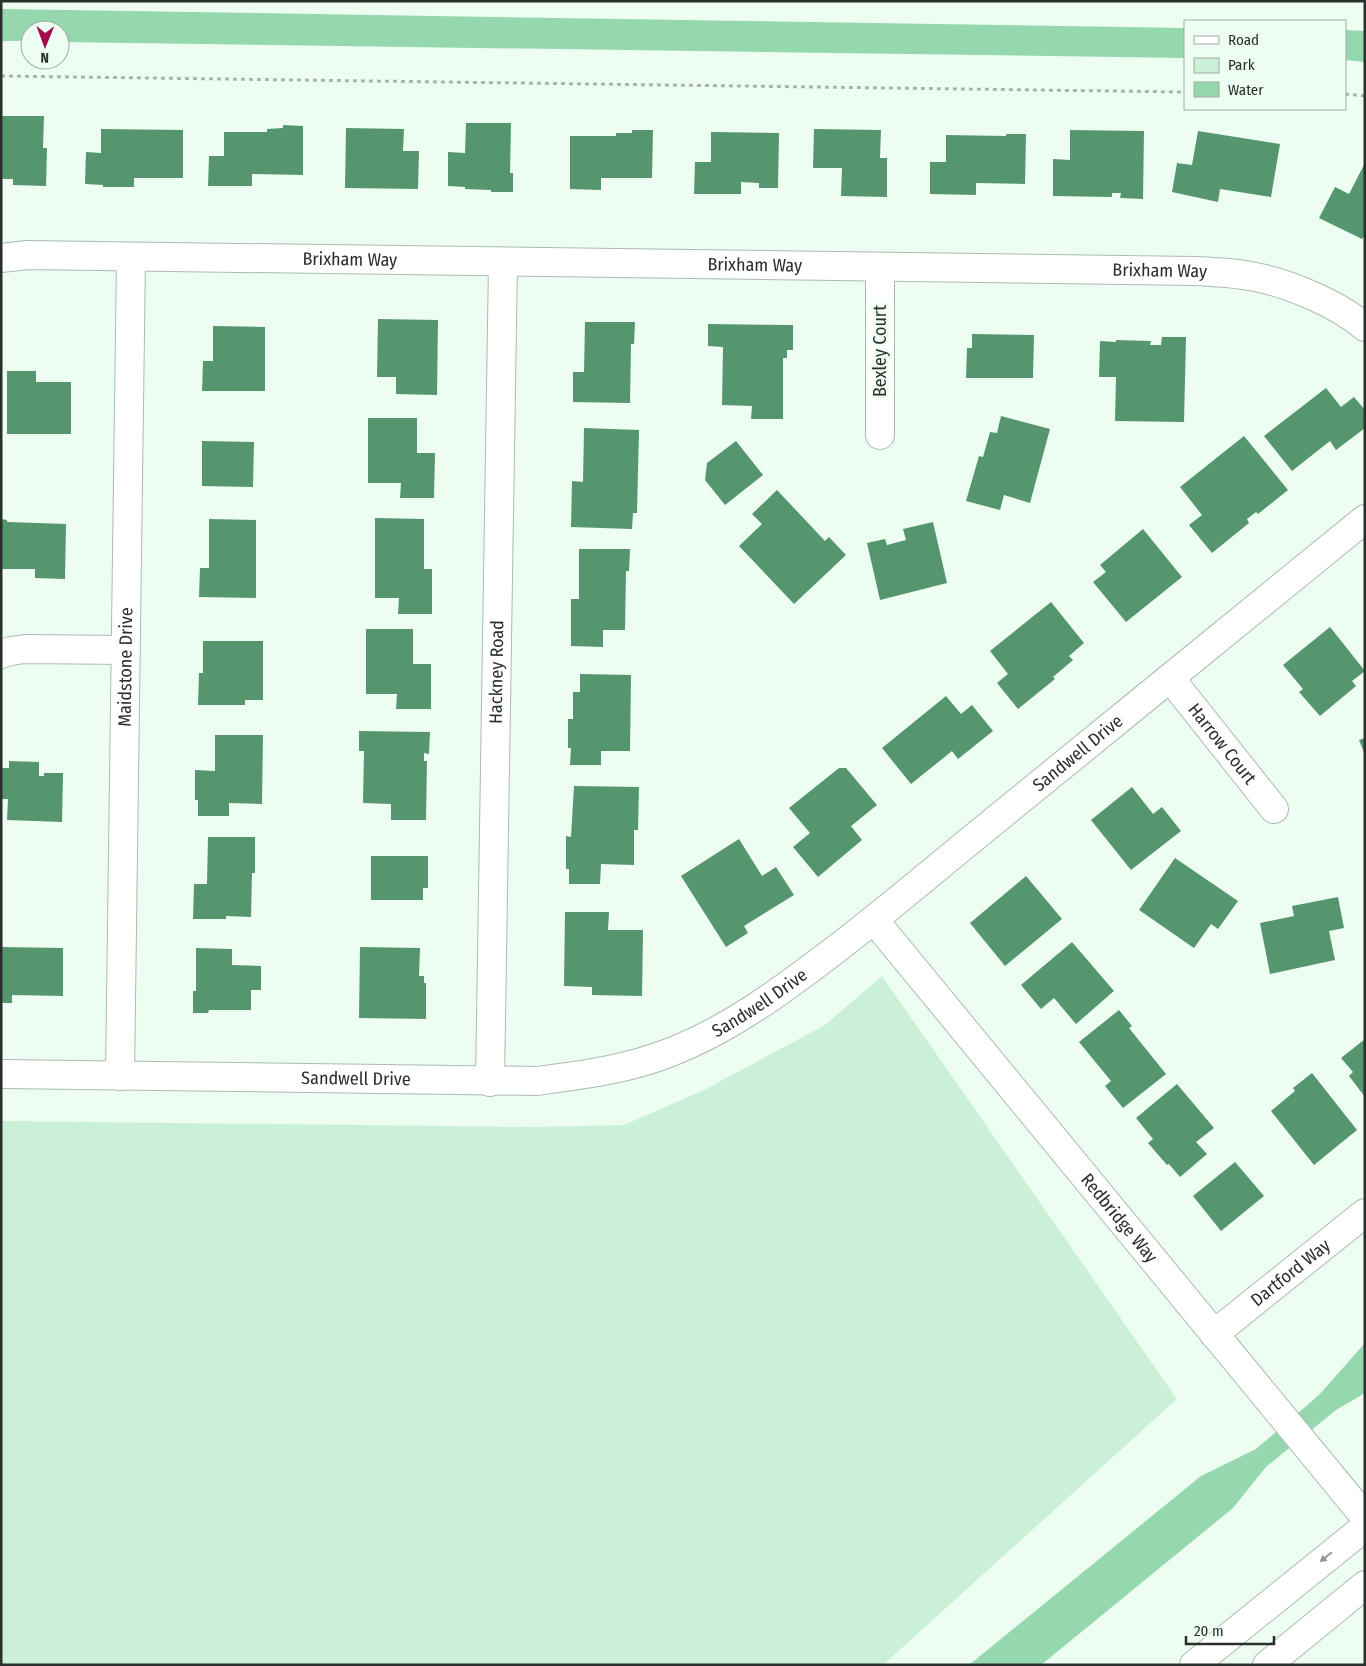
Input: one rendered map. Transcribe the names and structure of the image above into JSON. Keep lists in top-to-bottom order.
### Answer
{
  "streets": {
    "street": [
      "Brixham Way",
      "Bexley Court",
      "Maidstone Drive",
      "Hackney Road",
      "Harrow Court",
      "Sandwell Drive",
      "Redbridge Way",
      "Dartford Way"
    ]
  },
  "crossings": [
    ["Brixham Way", "Bexley Court"],
    ["Brixham Way", "Maidstone Drive"],
    ["Brixham Way", "Hackney Road"],
    ["Maidstone Drive", "Sandwell Drive"],
    ["Hackney Road", "Sandwell Drive"],
    ["Harrow Court", "Sandwell Drive"],
    ["Sandwell Drive", "Redbridge Way"],
    ["Redbridge Way", "Dartford Way"]
  ],
  "legend": ["Road", "Park", "Water"],
  "scale_bar": "20 m",
  "north": "bottom"
}
